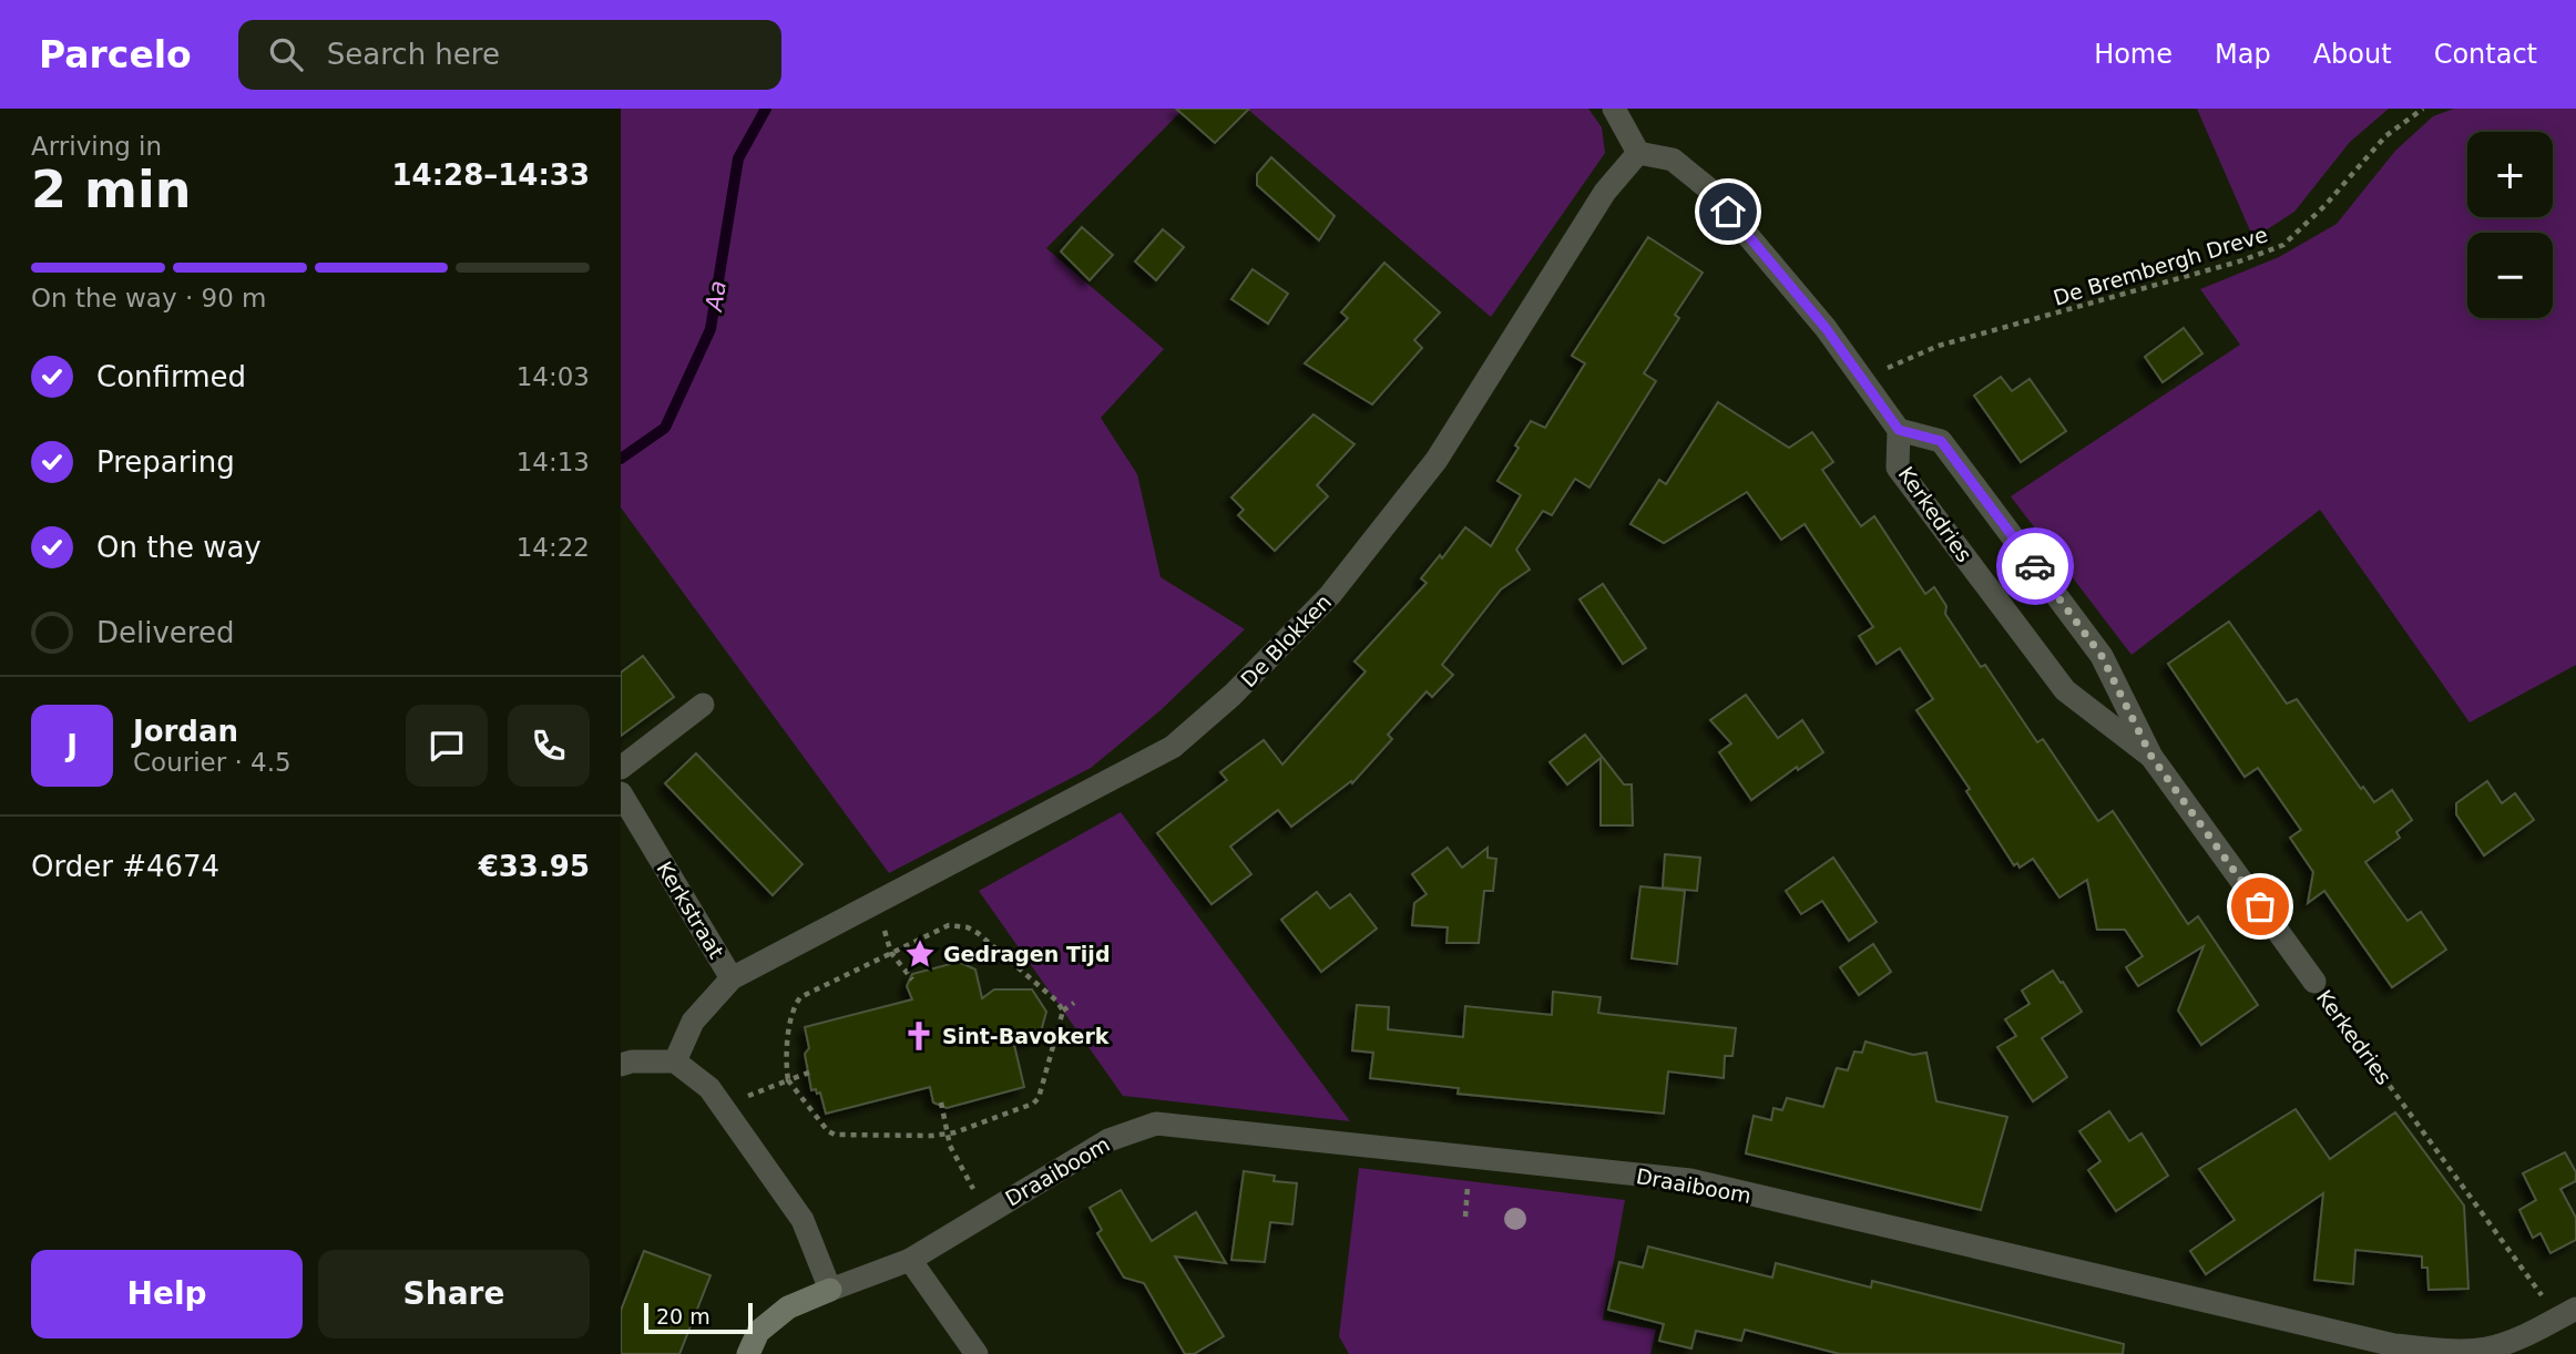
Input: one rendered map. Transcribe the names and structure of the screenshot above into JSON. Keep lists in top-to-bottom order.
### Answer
{
  "streets": {
    "street": [
      "Kerkedries",
      "De Blokken",
      "Kerkstraat",
      "Draaiboom"
    ],
    "path": ["De Brembergh Dreve"]
  },
  "crossings": [
    ["Kerkedries", "Draaiboom"],
    ["De Blokken", "Kerkstraat"]
  ],
  "water": ["Aa"],
  "places": {
    "place": ["Gedragen Tijd"],
    "church": ["Sint-Bavokerk"]
  },
  "scale_bar": "20 m",
  "page": {
    "header": "Parcelo",
    "search": "Search here",
    "nav": [
      "Home",
      "Map",
      "About",
      "Contact"
    ],
    "heading": ["2 min", "Arriving in", "14:28–14:33"],
    "panel": [
      "Jordan",
      "Courier · 4.5",
      "Order #4674",
      "€33.95"
    ],
    "map_buttons": ["+", "−"],
    "bar": "On the way · 90 m",
    "list": [
      ["Confirmed", "14:03"],
      ["Preparing", "14:13"],
      ["On the way", "14:22"],
      "Delivered"
    ],
    "round": "J",
    "buttons": ["Help", "Share"],
    "scale": "20 m"
  }
}
